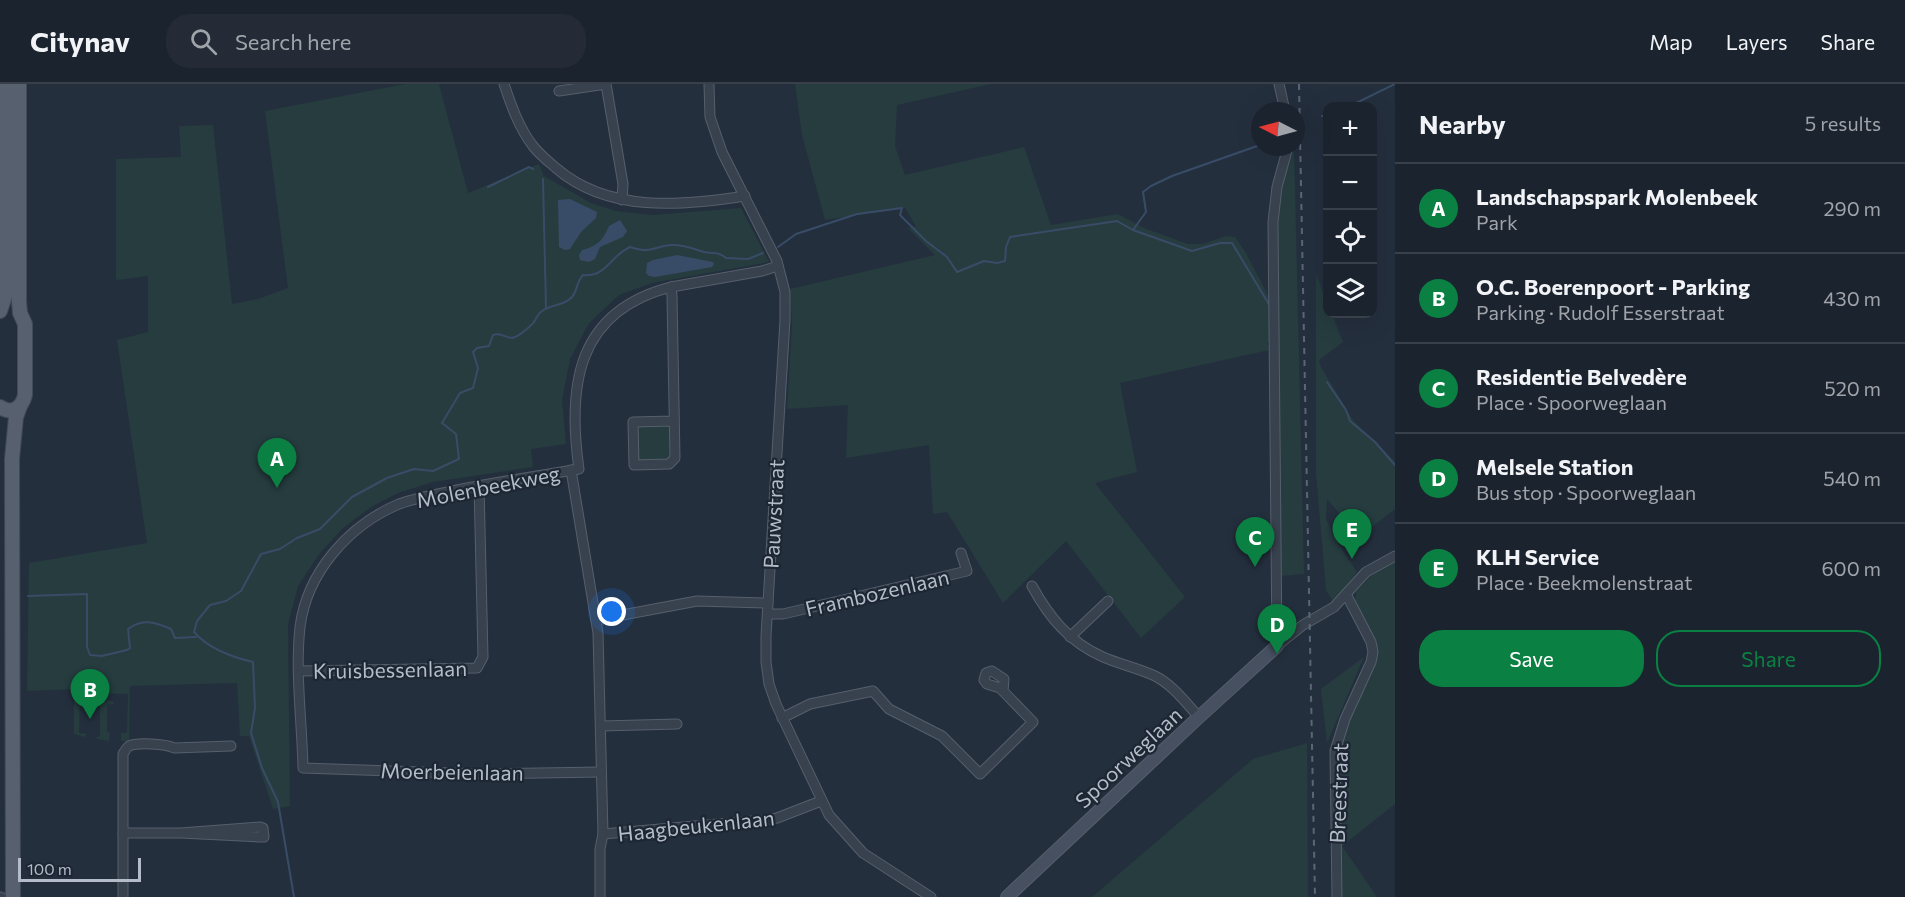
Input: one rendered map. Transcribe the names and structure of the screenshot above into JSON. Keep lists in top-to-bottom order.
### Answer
{
  "streets": {
    "street": [
      "Molenbeekweg",
      "Pauwstraat",
      "Frambozenlaan",
      "Kruisbessenlaan",
      "Spoorweglaan",
      "Moerbeienlaan",
      "Breestraat",
      "Haagbeukenlaan"
    ]
  },
  "crossings": [
    ["Molenbeekweg", "Pauwstraat"],
    ["Molenbeekweg", "Kruisbessenlaan"],
    ["Molenbeekweg", "Moerbeienlaan"],
    ["Pauwstraat", "Frambozenlaan"],
    ["Pauwstraat", "Haagbeukenlaan"],
    ["Spoorweglaan", "Breestraat"]
  ],
  "scale_bar": "100 m",
  "north": "left",
  "page": {
    "header": "Citynav",
    "search": "Search here",
    "nav": ["Map", "Layers", "Share"],
    "heading": ["Nearby", "5 results"],
    "map_buttons": ["+", "−"],
    "list": [
      {
        "mark": "A",
        "name": "Landschapspark Molenbeek",
        "note": "Park",
        "value": "290 m"
      },
      {
        "mark": "B",
        "name": "O.C. Boerenpoort - Parking",
        "note": "Parking · Rudolf Esserstraat",
        "value": "430 m"
      },
      {
        "mark": "C",
        "name": "Residentie Belvedère",
        "note": "Place · Spoorweglaan",
        "value": "520 m"
      },
      {
        "mark": "D",
        "name": "Melsele Station",
        "note": "Bus stop · Spoorweglaan",
        "value": "540 m"
      },
      {
        "mark": "E",
        "name": "KLH Service",
        "note": "Place · Beekmolenstraat",
        "value": "600 m"
      }
    ],
    "pins": [
      "A",
      "E",
      "C",
      "D",
      "B"
    ],
    "buttons": ["Save", "Share"],
    "scale": "100 m"
  }
}
